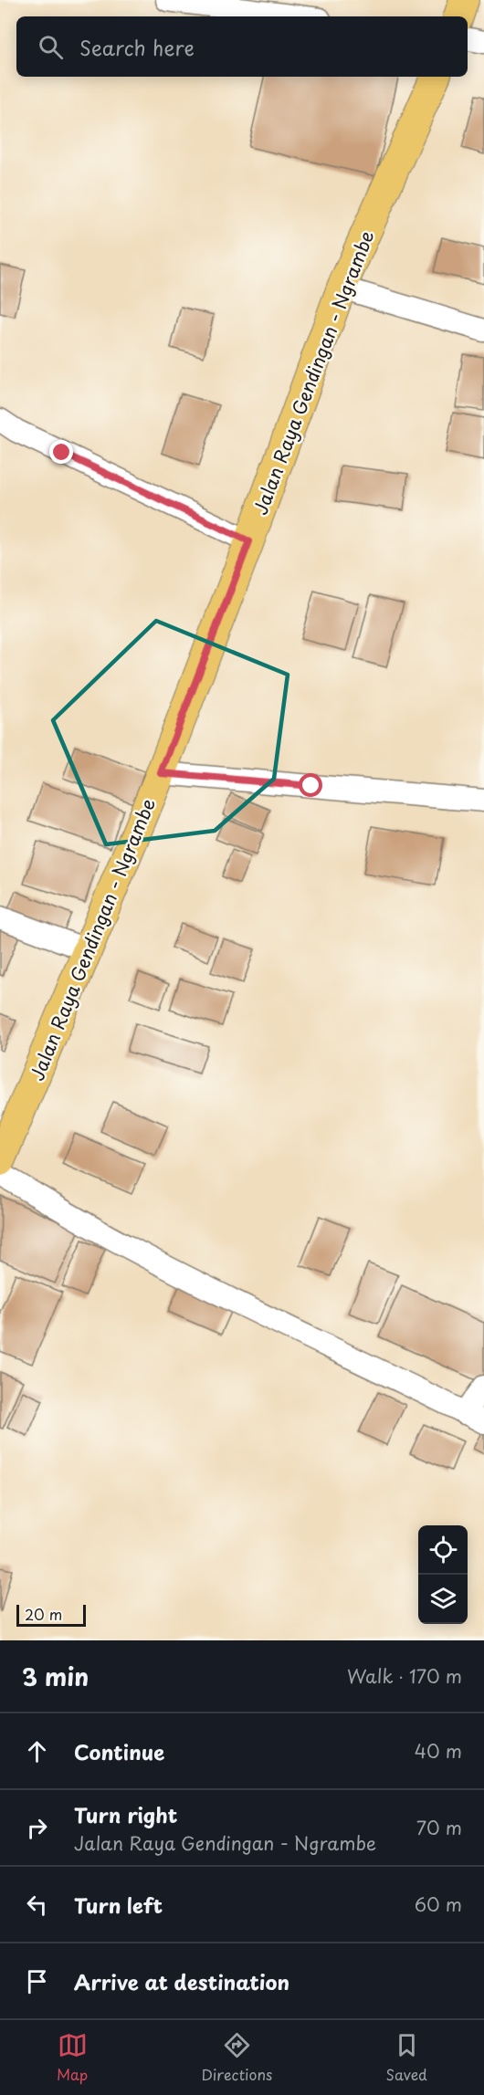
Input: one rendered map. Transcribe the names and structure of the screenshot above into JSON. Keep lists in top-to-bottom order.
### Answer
{
  "streets": {
    "main road": ["Jalan Raya Gendingan - Ngrambe"]
  },
  "scale_bar": "20 m",
  "page": {
    "search": "Search here",
    "scale": "20 m",
    "heading": ["3 min", "Walk · 170 m"],
    "list": [
      ["Continue", "40 m"],
      ["Turn right", "Jalan Raya Gendingan - Ngrambe", "70 m"],
      ["Turn left", "60 m"],
      "Arrive at destination"
    ],
    "nav": ["Map", "Directions", "Saved"]
  }
}
